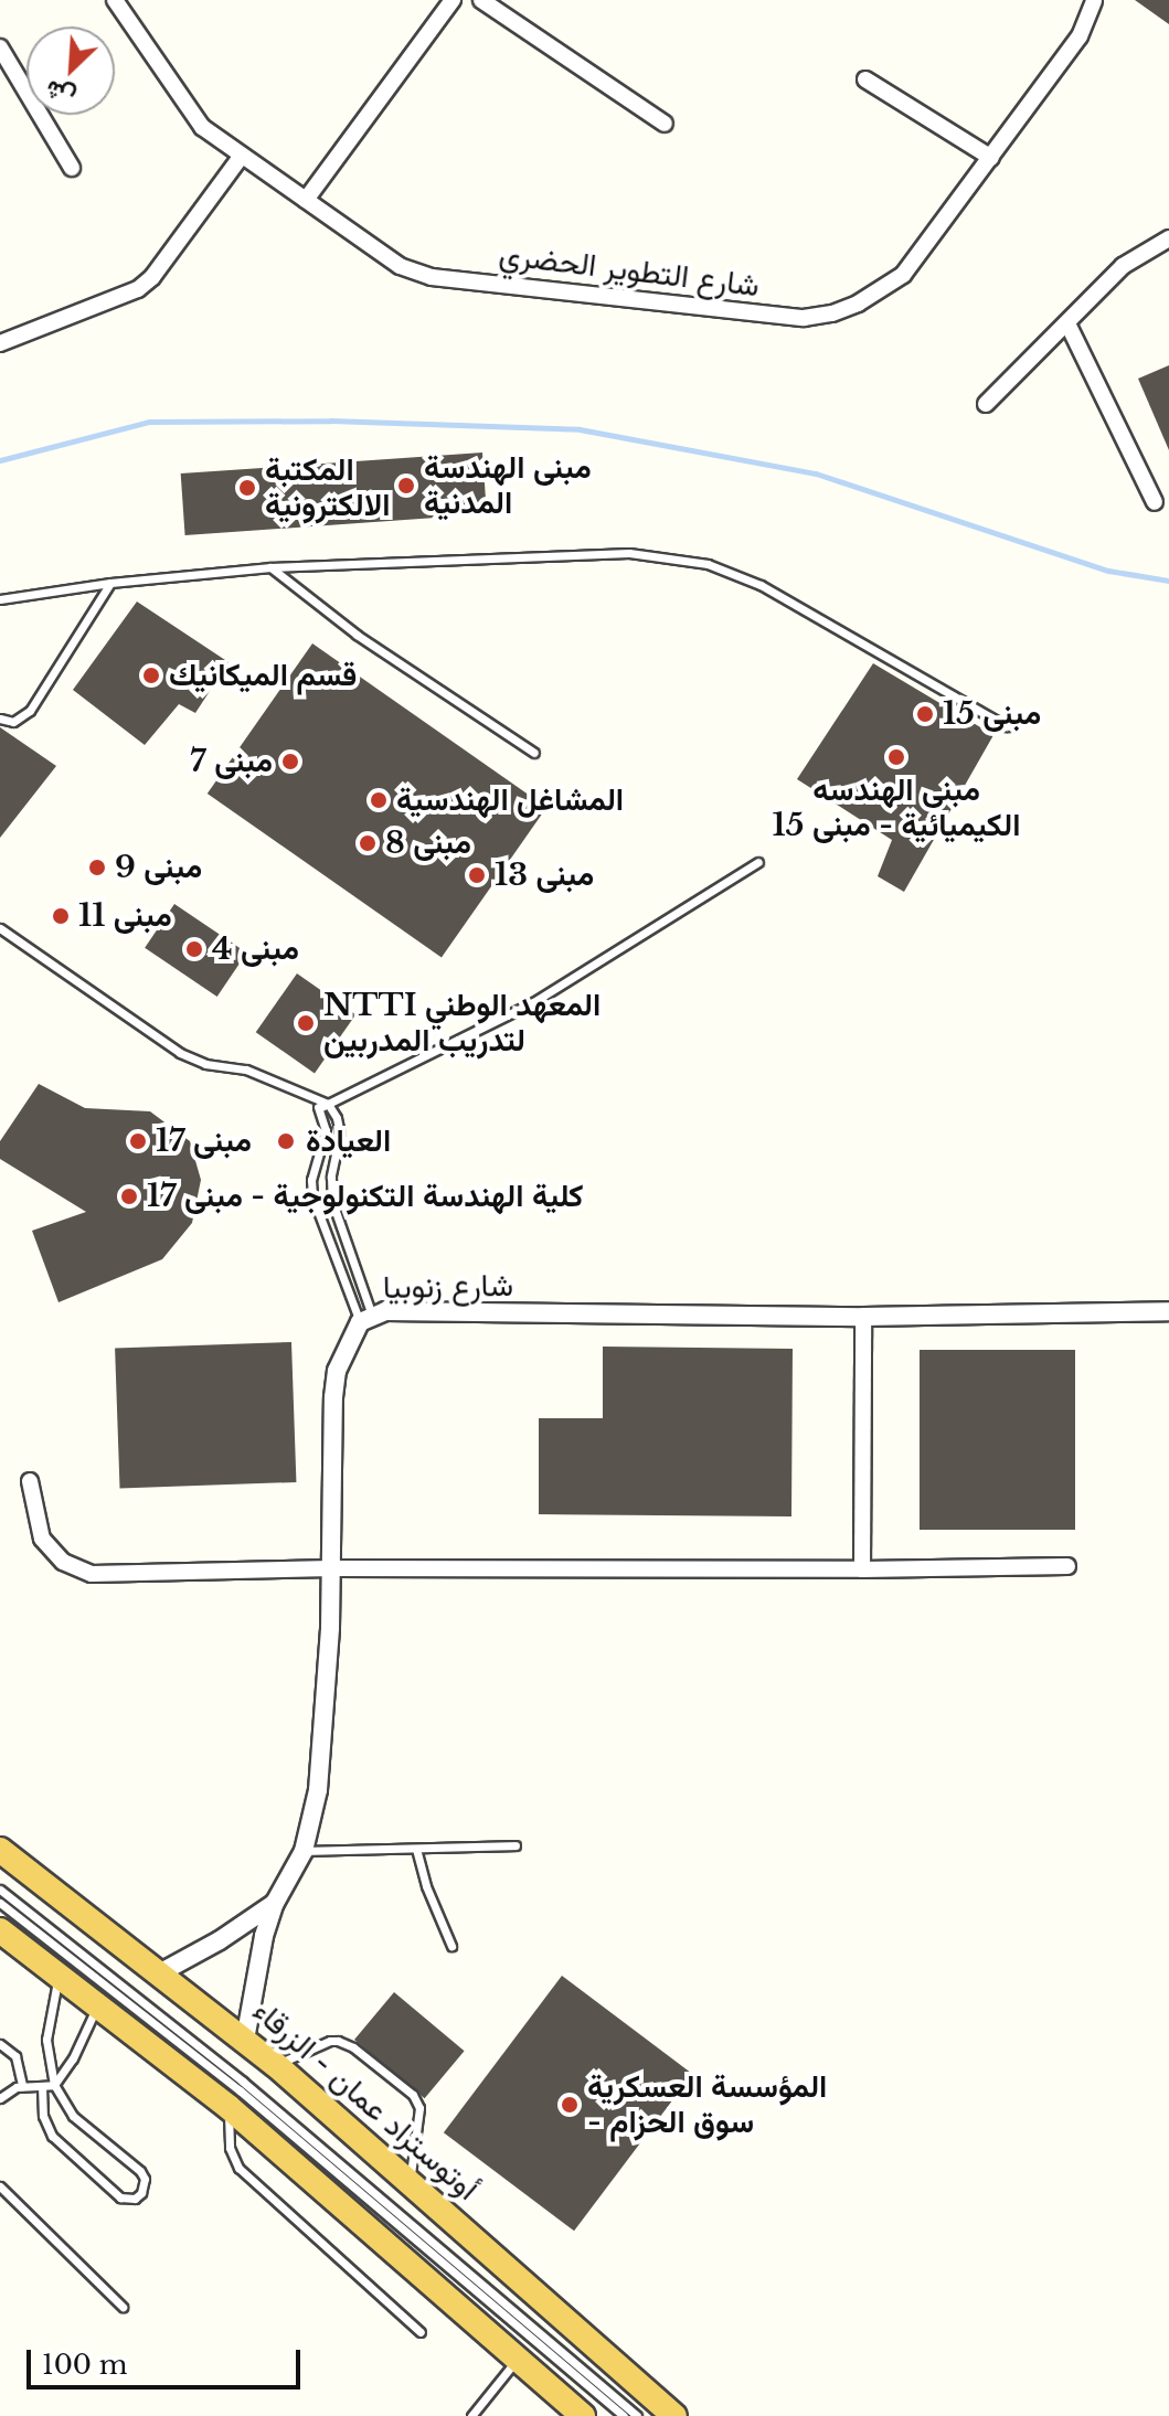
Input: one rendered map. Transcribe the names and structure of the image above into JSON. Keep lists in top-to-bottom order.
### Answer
{
  "streets": {
    "highway": ["أوتوستراد عمان - الزرقاء"],
    "street": ["شارع التطوير الحضري", "شارع زنوبيا"]
  },
  "crossings": [
    ["شارع زنوبيا", "أوتوستراد عمان - الزرقاء"]
  ],
  "places": [
    "مبنى الهندسة المدنية",
    "المكتبة الالكترونية",
    "قسم الميكانيك",
    "مبنى 15",
    "مبنى الهندسه الكيميائية - مبنى 15",
    "مبنى 7",
    "المشاغل الهندسية",
    "مبنى 8",
    "مبنى 9",
    "مبنى 13",
    "مبنى 11",
    "مبنى 4",
    "NTTI المعهد الوطني لتدريب المدربين",
    "مبنى 17",
    "العيادة",
    "كلية الهندسة التكنولوجية - مبنى 17",
    "المؤسسة العسكرية - سوق الحزام"
  ],
  "scale_bar": "100 m",
  "north": "bottom left"
}
